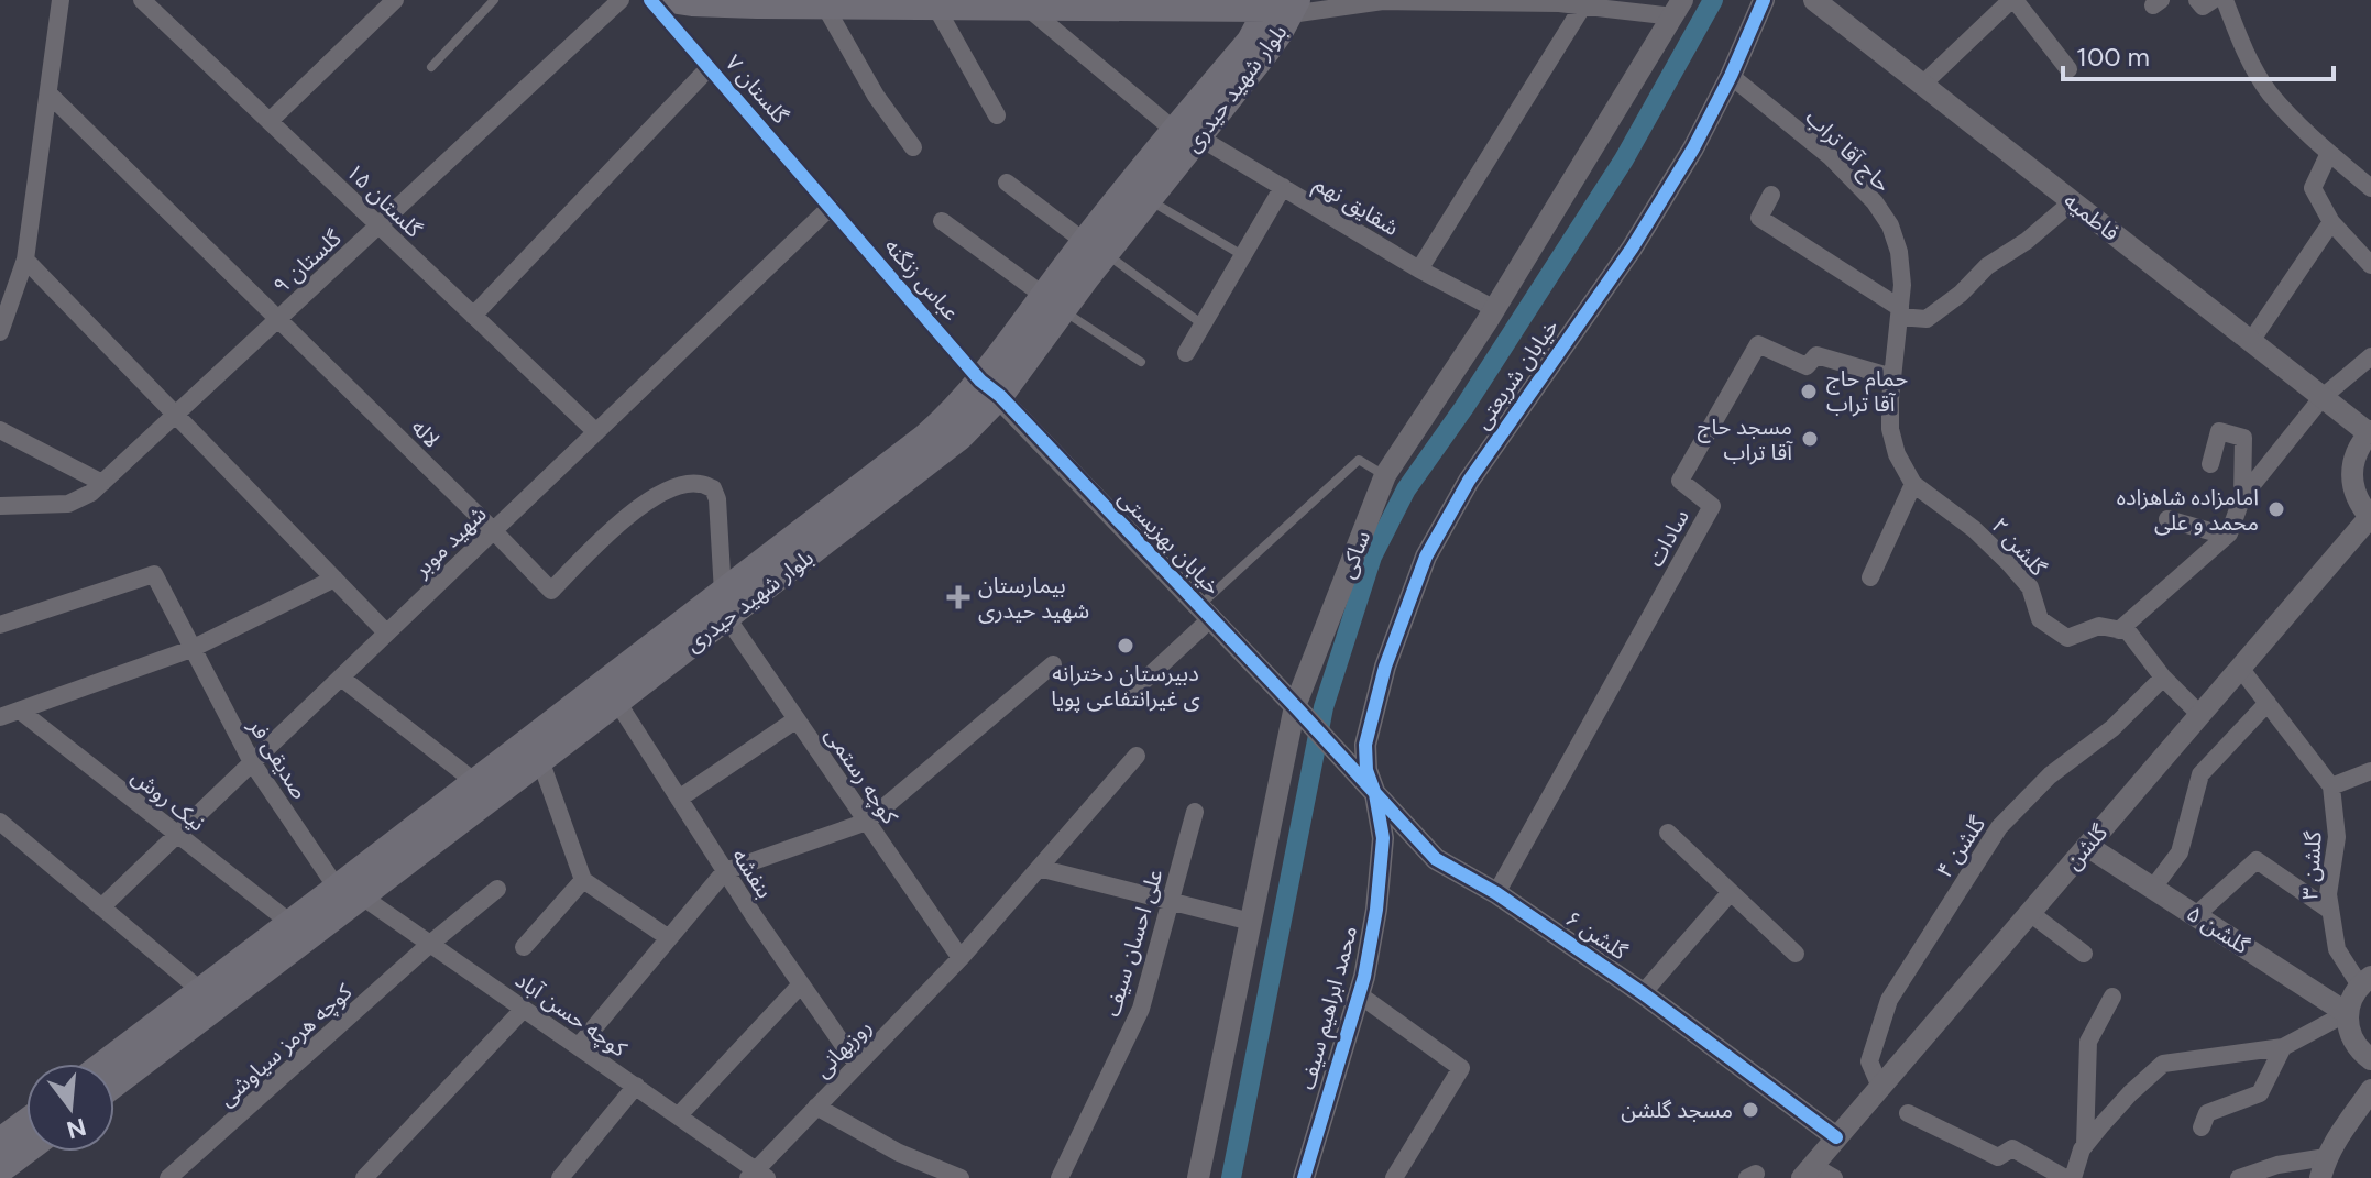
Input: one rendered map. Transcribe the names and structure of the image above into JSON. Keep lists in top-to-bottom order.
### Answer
{
  "streets": {
    "main road": ["بلوار شهید حیدری"],
    "street": [
      "گلستان ۷",
      "حاج آقا تراب",
      "گلستان ۱۵",
      "شقایق نهم",
      "فاطمیه",
      "گلستان ۹",
      "عباس زنگنه",
      "خیابان شریعتی",
      "لاله",
      "سادات",
      "شهید موبر",
      "خیابان بهزیستی",
      "گلشن ۲",
      "ساکی",
      "صدیقی فر",
      "کوچه رستمی",
      "نیک روش",
      "گلشن ۴",
      "گلشن",
      "گلشن ۳",
      "بنفشه",
      "گلشن ۵",
      "گلشن ۶",
      "علی احسان سیف",
      "محمد ابراهیم سیف",
      "کوچه حسن آباد",
      "کوچه هرمز سیاوشی",
      "روزبهانی"
    ]
  },
  "crossings": [
    ["بلوار شهید حیدری", "شقایق نهم"],
    ["بلوار شهید حیدری", "عباس زنگنه"],
    ["بلوار شهید حیدری", "لاله"],
    ["بلوار شهید حیدری", "خیابان بهزیستی"],
    ["بلوار شهید حیدری", "صدیقی فر"],
    ["بلوار شهید حیدری", "کوچه رستمی"],
    ["بلوار شهید حیدری", "نیک روش"],
    ["بلوار شهید حیدری", "بنفشه"],
    ["بلوار شهید حیدری", "کوچه حسن آباد"],
    ["گلستان ۷", "عباس زنگنه"],
    ["گلستان ۷", "شهید موبر"],
    ["حاج آقا تراب", "خیابان شریعتی"],
    ["حاج آقا تراب", "سادات"],
    ["حاج آقا تراب", "گلشن ۲"],
    ["گلستان ۱۵", "گلستان ۹"],
    ["گلستان ۱۵", "شهید موبر"],
    ["شقایق نهم", "ساکی"],
    ["گلستان ۹", "لاله"],
    ["عباس زنگنه", "شهید موبر"],
    ["عباس زنگنه", "خیابان بهزیستی"],
    ["خیابان شریعتی", "گلشن ۶"],
    ["خیابان شریعتی", "محمد ابراهیم سیف"],
    ["لاله", "شهید موبر"],
    ["لاله", "کوچه رستمی"],
    ["سادات", "گلشن ۶"],
    ["شهید موبر", "صدیقی فر"],
    ["شهید موبر", "نیک روش"],
    ["خیابان بهزیستی", "ساکی"],
    ["خیابان بهزیستی", "گلشن ۶"],
    ["صدیقی فر", "کوچه حسن آباد"],
    ["کوچه رستمی", "روزبهانی"],
    ["گلشن ۴", "گلشن"],
    ["گلشن", "گلشن ۵"],
    ["گلشن", "گلشن ۶"],
    ["بنفشه", "روزبهانی"],
    ["گلشن ۶", "محمد ابراهیم سیف"],
    ["کوچه حسن آباد", "کوچه هرمز سیاوشی"],
    ["کوچه حسن آباد", "روزبهانی"]
  ],
  "places": {
    "other": [
      "حمام حاج آقا تراب",
      "مسجد حاج آقا تراب",
      "امامزاده شاهزاده محمد و علی",
      "دبیرستان دخترانه ی غیرانتفاعی پویا",
      "مسجد گلشن"
    ],
    "health": ["بیمارستان شهید حیدری"]
  },
  "scale_bar": "100 m",
  "north": "bottom"
}
